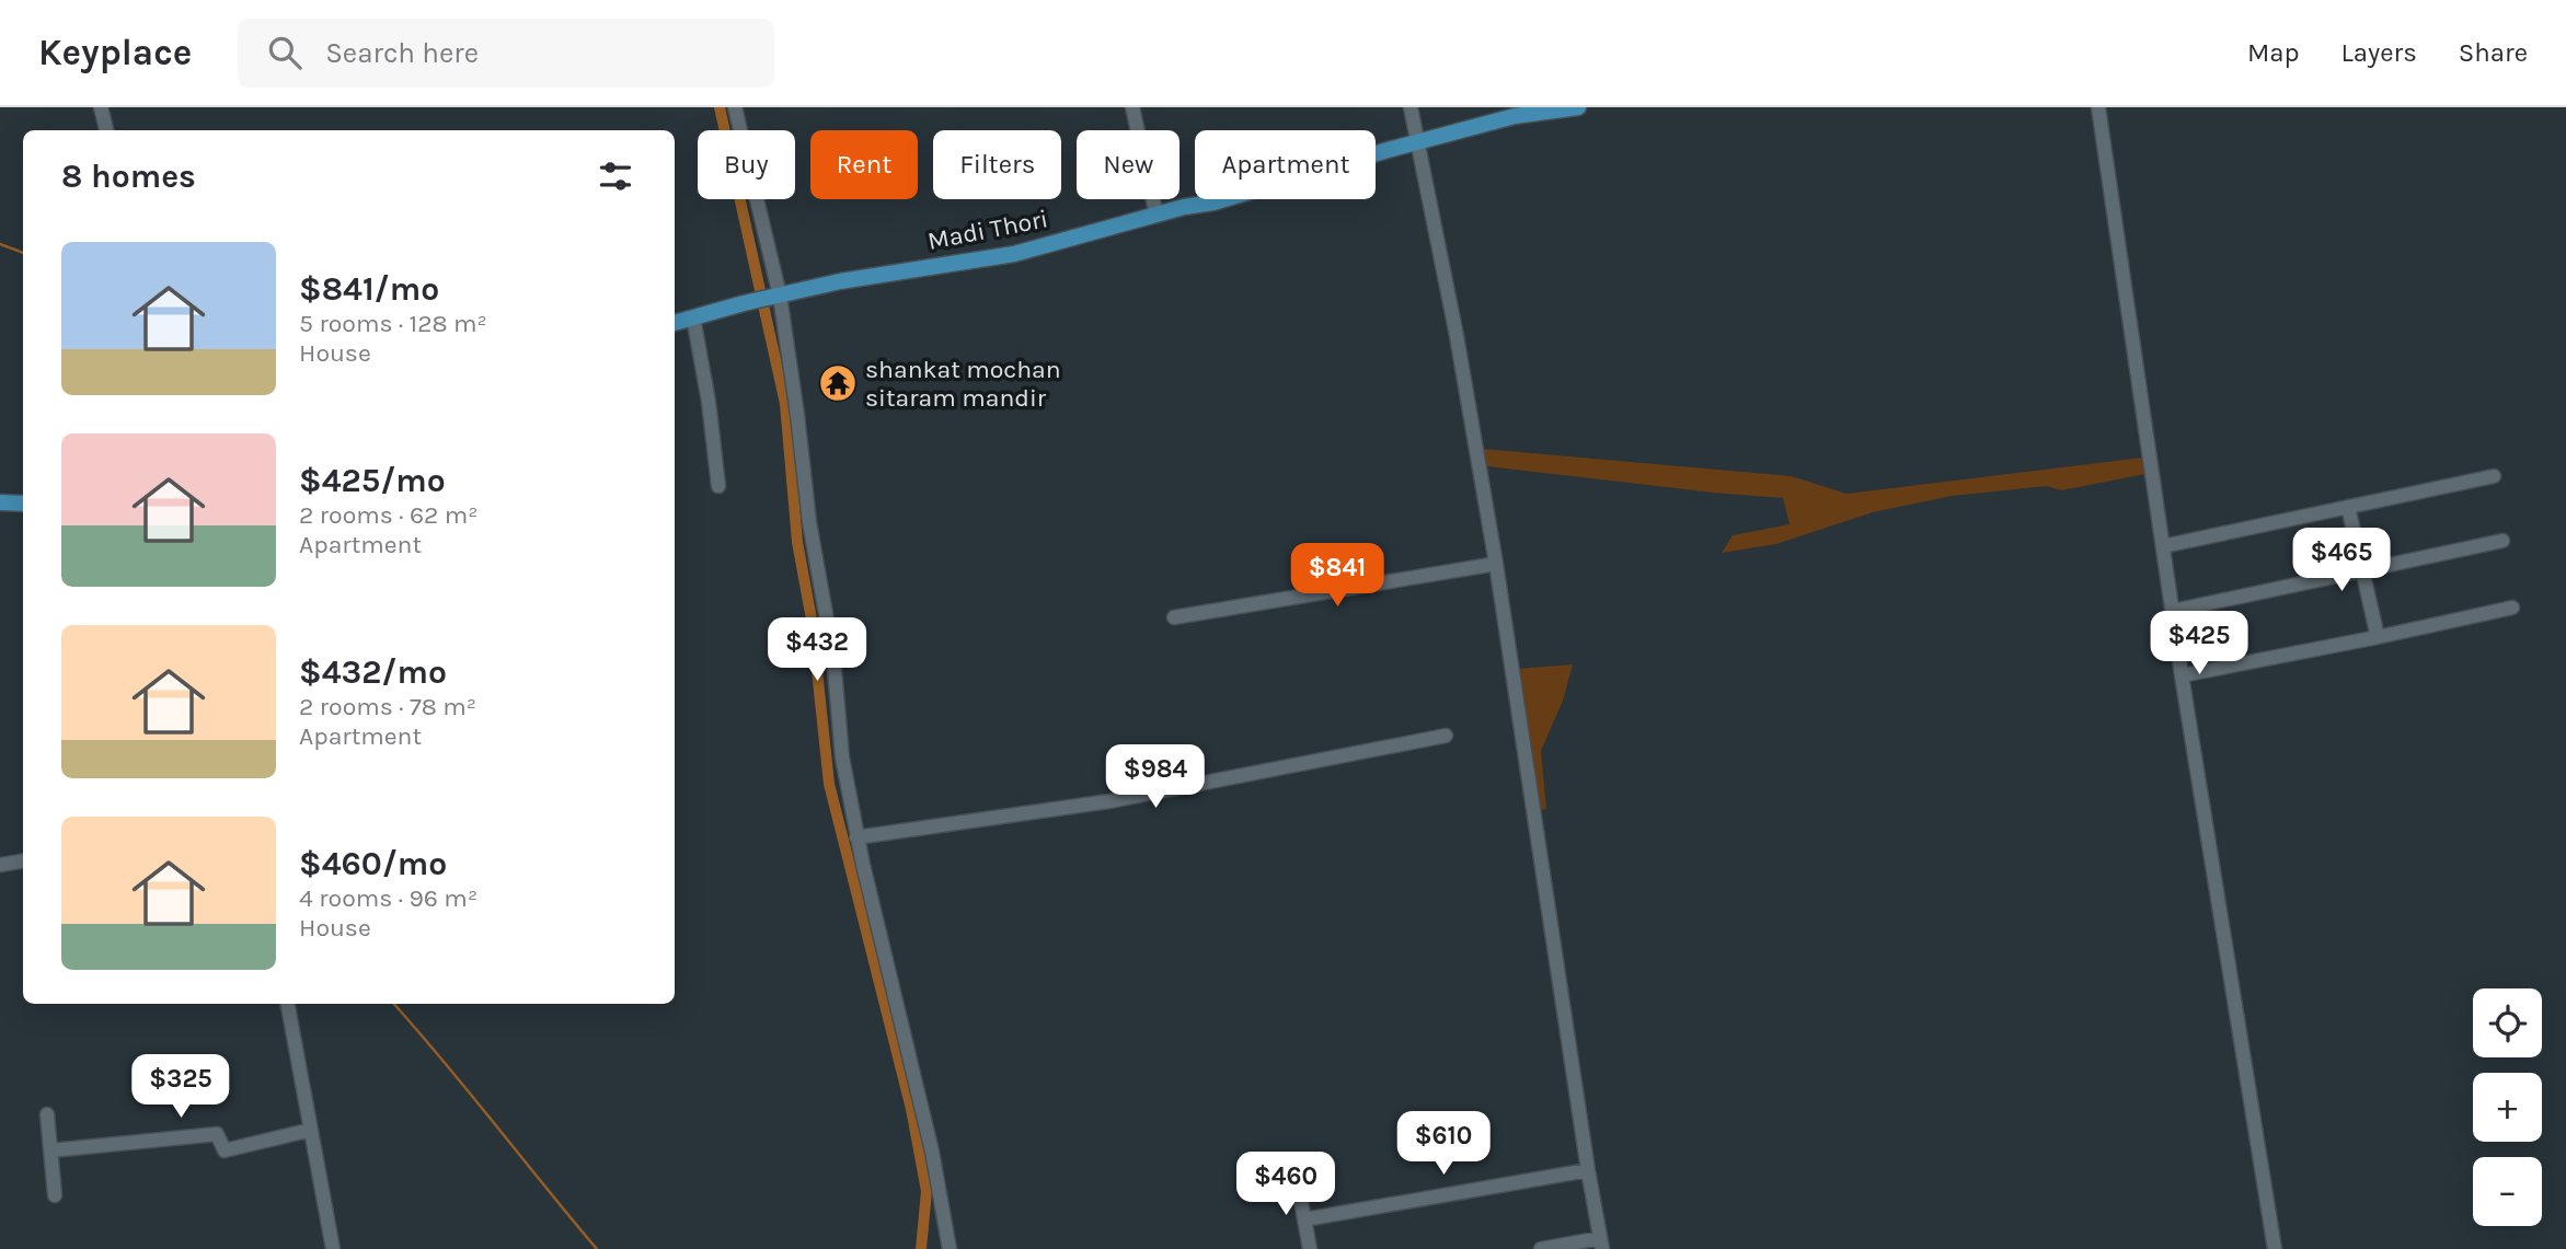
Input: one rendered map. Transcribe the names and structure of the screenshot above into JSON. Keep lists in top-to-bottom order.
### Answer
{
  "streets": {
    "main road": ["Madi Thori"]
  },
  "places": {
    "temple": ["shankat mochan sitaram mandir"]
  },
  "page": {
    "header": "Keyplace",
    "search": "Search here",
    "nav": ["Map", "Layers", "Share"],
    "chip": [
      "Buy",
      "Rent",
      "Filters",
      "New",
      "Apartment"
    ],
    "heading": "8 homes",
    "list": [
      {
        "name": "$841/mo",
        "note": "5 rooms · 128 m² · House"
      },
      {
        "name": "$425/mo",
        "note": "2 rooms · 62 m² · Apartment"
      },
      {
        "name": "$432/mo",
        "note": "2 rooms · 78 m² · Apartment"
      },
      {
        "name": "$460/mo",
        "note": "4 rooms · 96 m² · House"
      }
    ],
    "price": [
      "$465",
      "$841",
      "$425",
      "$432",
      "$984",
      "$325",
      "$610",
      "$460"
    ],
    "map_buttons": ["+", "−"]
  }
}
